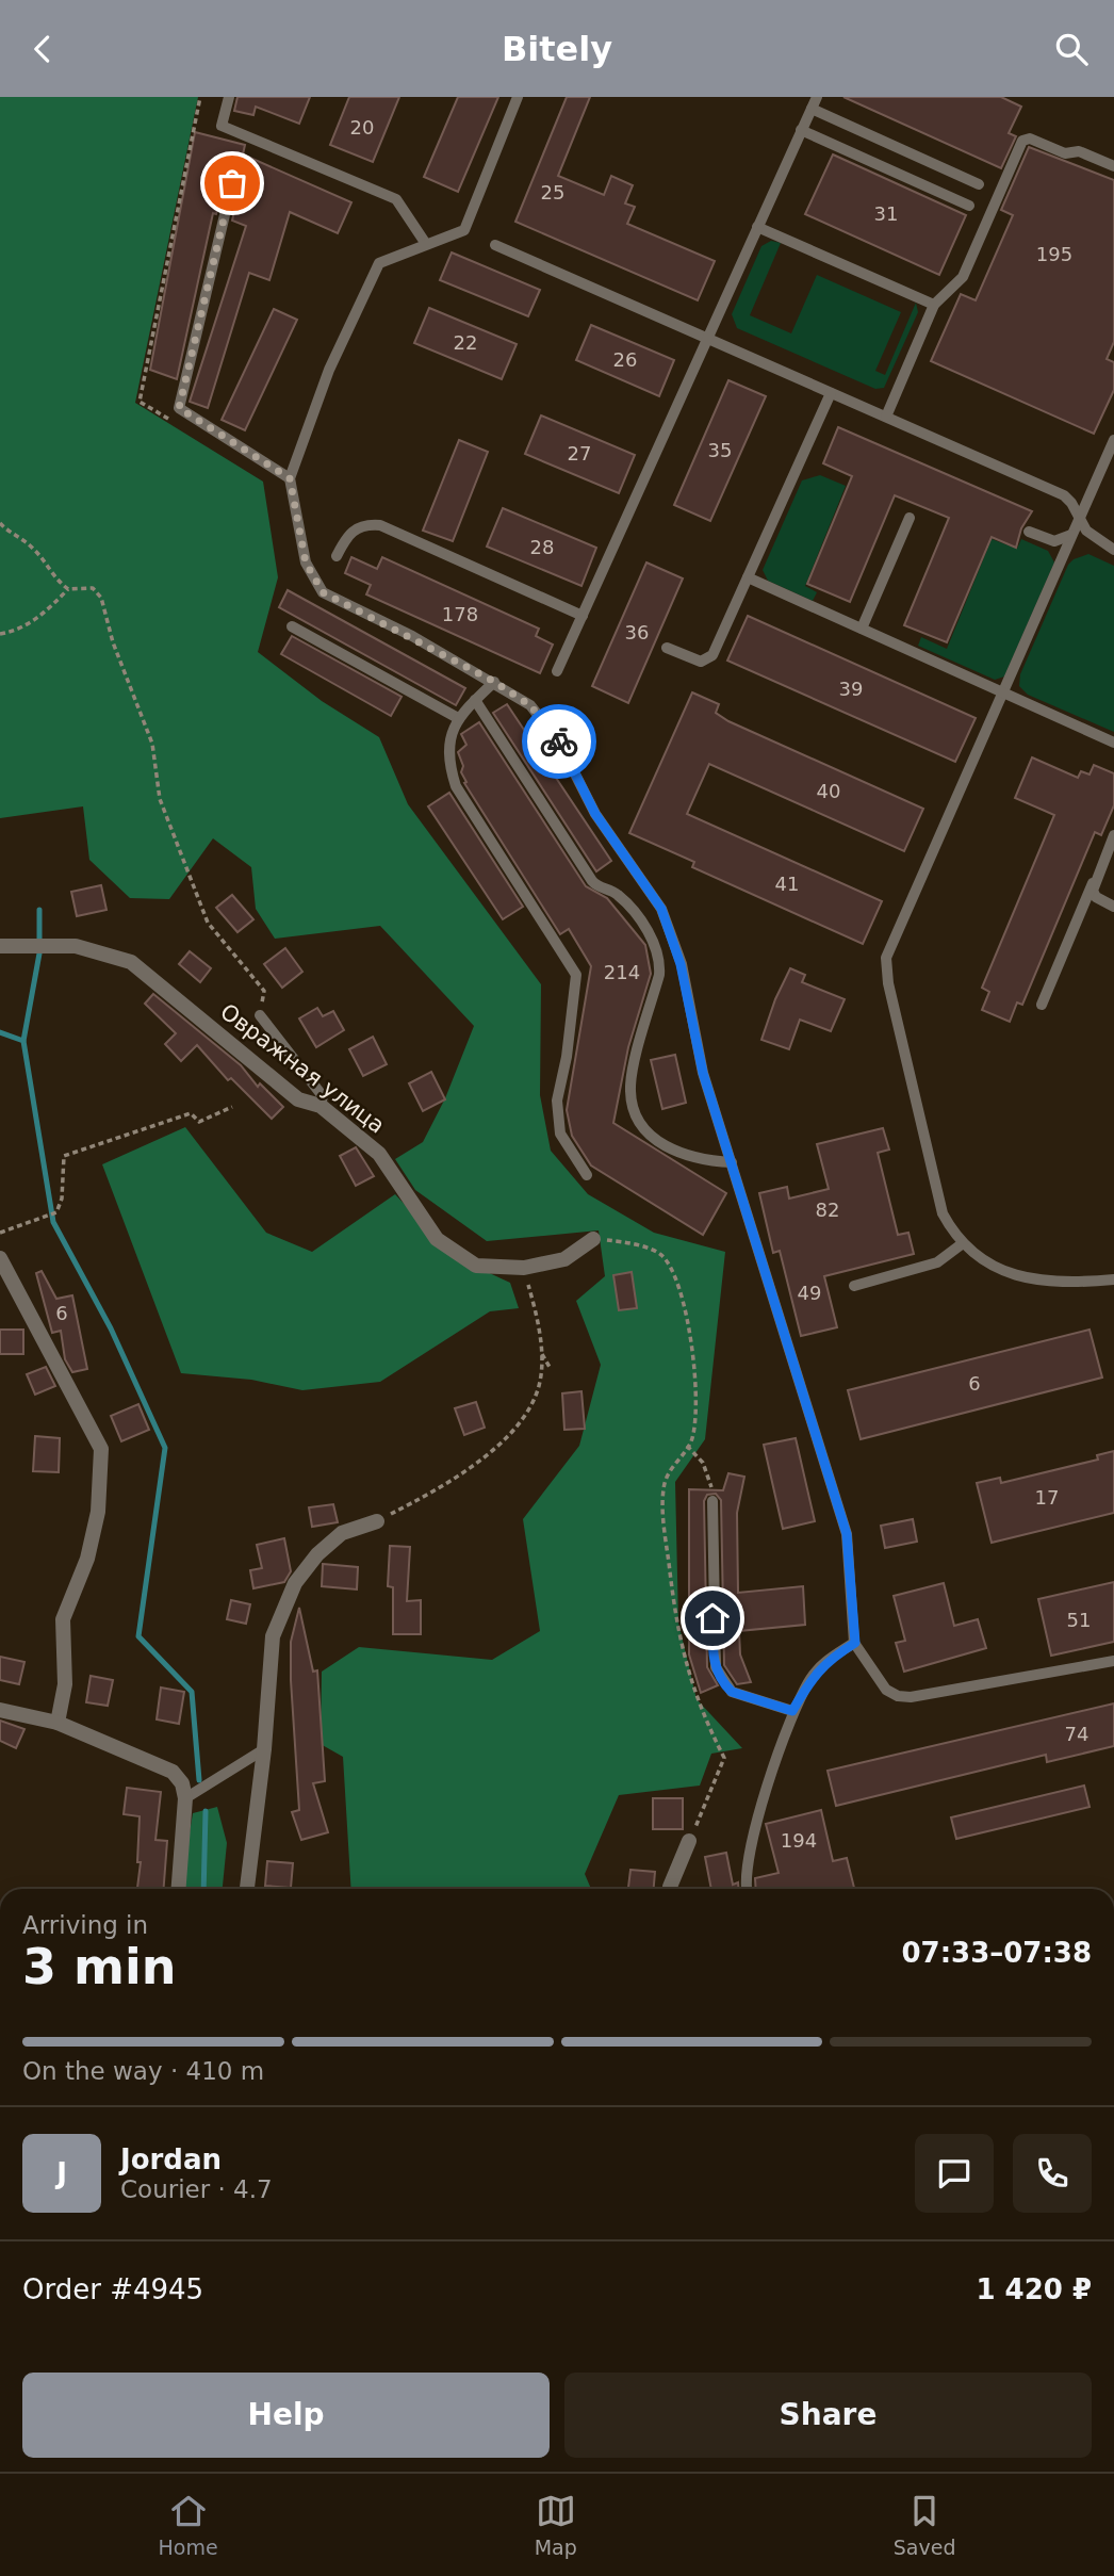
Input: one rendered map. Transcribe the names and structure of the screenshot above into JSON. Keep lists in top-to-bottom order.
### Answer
{
  "streets": {
    "street": ["Овражная улица"]
  },
  "house_numbers": [
    "20",
    "25",
    "31",
    "195",
    "22",
    "26",
    "35",
    "27",
    "28",
    "178",
    "36",
    "39",
    "40",
    "41",
    "214",
    "82",
    "49",
    "6",
    "6",
    "17",
    "51",
    "74",
    "194"
  ],
  "page": {
    "header": "Bitely",
    "heading": ["3 min", "Arriving in", "07:33–07:38"],
    "panel": [
      "Jordan",
      "Courier · 4.7",
      "Order #4945",
      "1 420 ₽"
    ],
    "bar": "On the way · 410 m",
    "round": "J",
    "buttons": ["Help", "Share"],
    "tabs": ["Home", "Map", "Saved"]
  }
}
